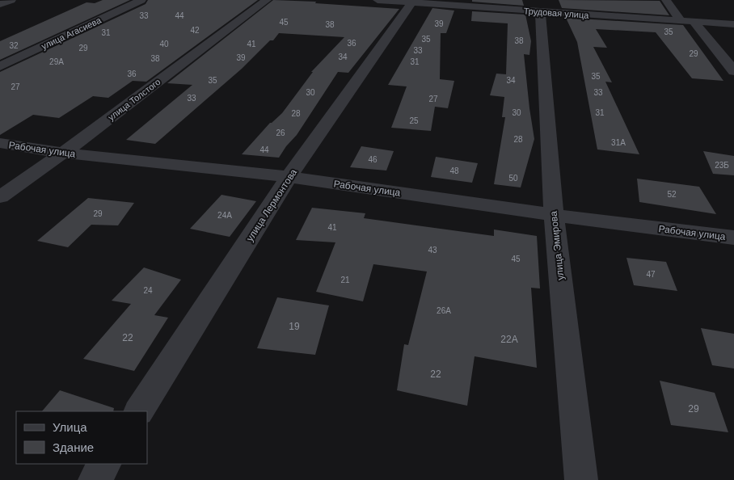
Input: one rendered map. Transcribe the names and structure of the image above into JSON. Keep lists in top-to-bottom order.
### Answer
{
  "streets": {
    "street": [
      "Трудовая улица",
      "улица Агасиева",
      "улица Толстого",
      "Рабочая улица",
      "улица Лермонтова",
      "улица Эмирова"
    ]
  },
  "crossings": [
    ["Трудовая улица", "улица Лермонтова"],
    ["Трудовая улица", "улица Эмирова"],
    ["улица Толстого", "Рабочая улица"],
    ["Рабочая улица", "улица Лермонтова"],
    ["Рабочая улица", "улица Эмирова"]
  ],
  "house_numbers": [
    "33",
    "44",
    "45",
    "39",
    "38",
    "42",
    "35",
    "31",
    "35",
    "38",
    "36",
    "40",
    "41",
    "32",
    "29",
    "33",
    "29",
    "34",
    "39",
    "38",
    "29А",
    "31",
    "36",
    "35",
    "35",
    "34",
    "27",
    "30",
    "33",
    "33",
    "27",
    "30",
    "31",
    "28",
    "25",
    "26",
    "28",
    "31А",
    "44",
    "46",
    "23Б",
    "48",
    "50",
    "52",
    "29",
    "24А",
    "41",
    "43",
    "45",
    "47",
    "21",
    "24",
    "26А",
    "19",
    "22",
    "22А",
    "22",
    "29"
  ],
  "legend": ["Улица", "Здание"]
}
